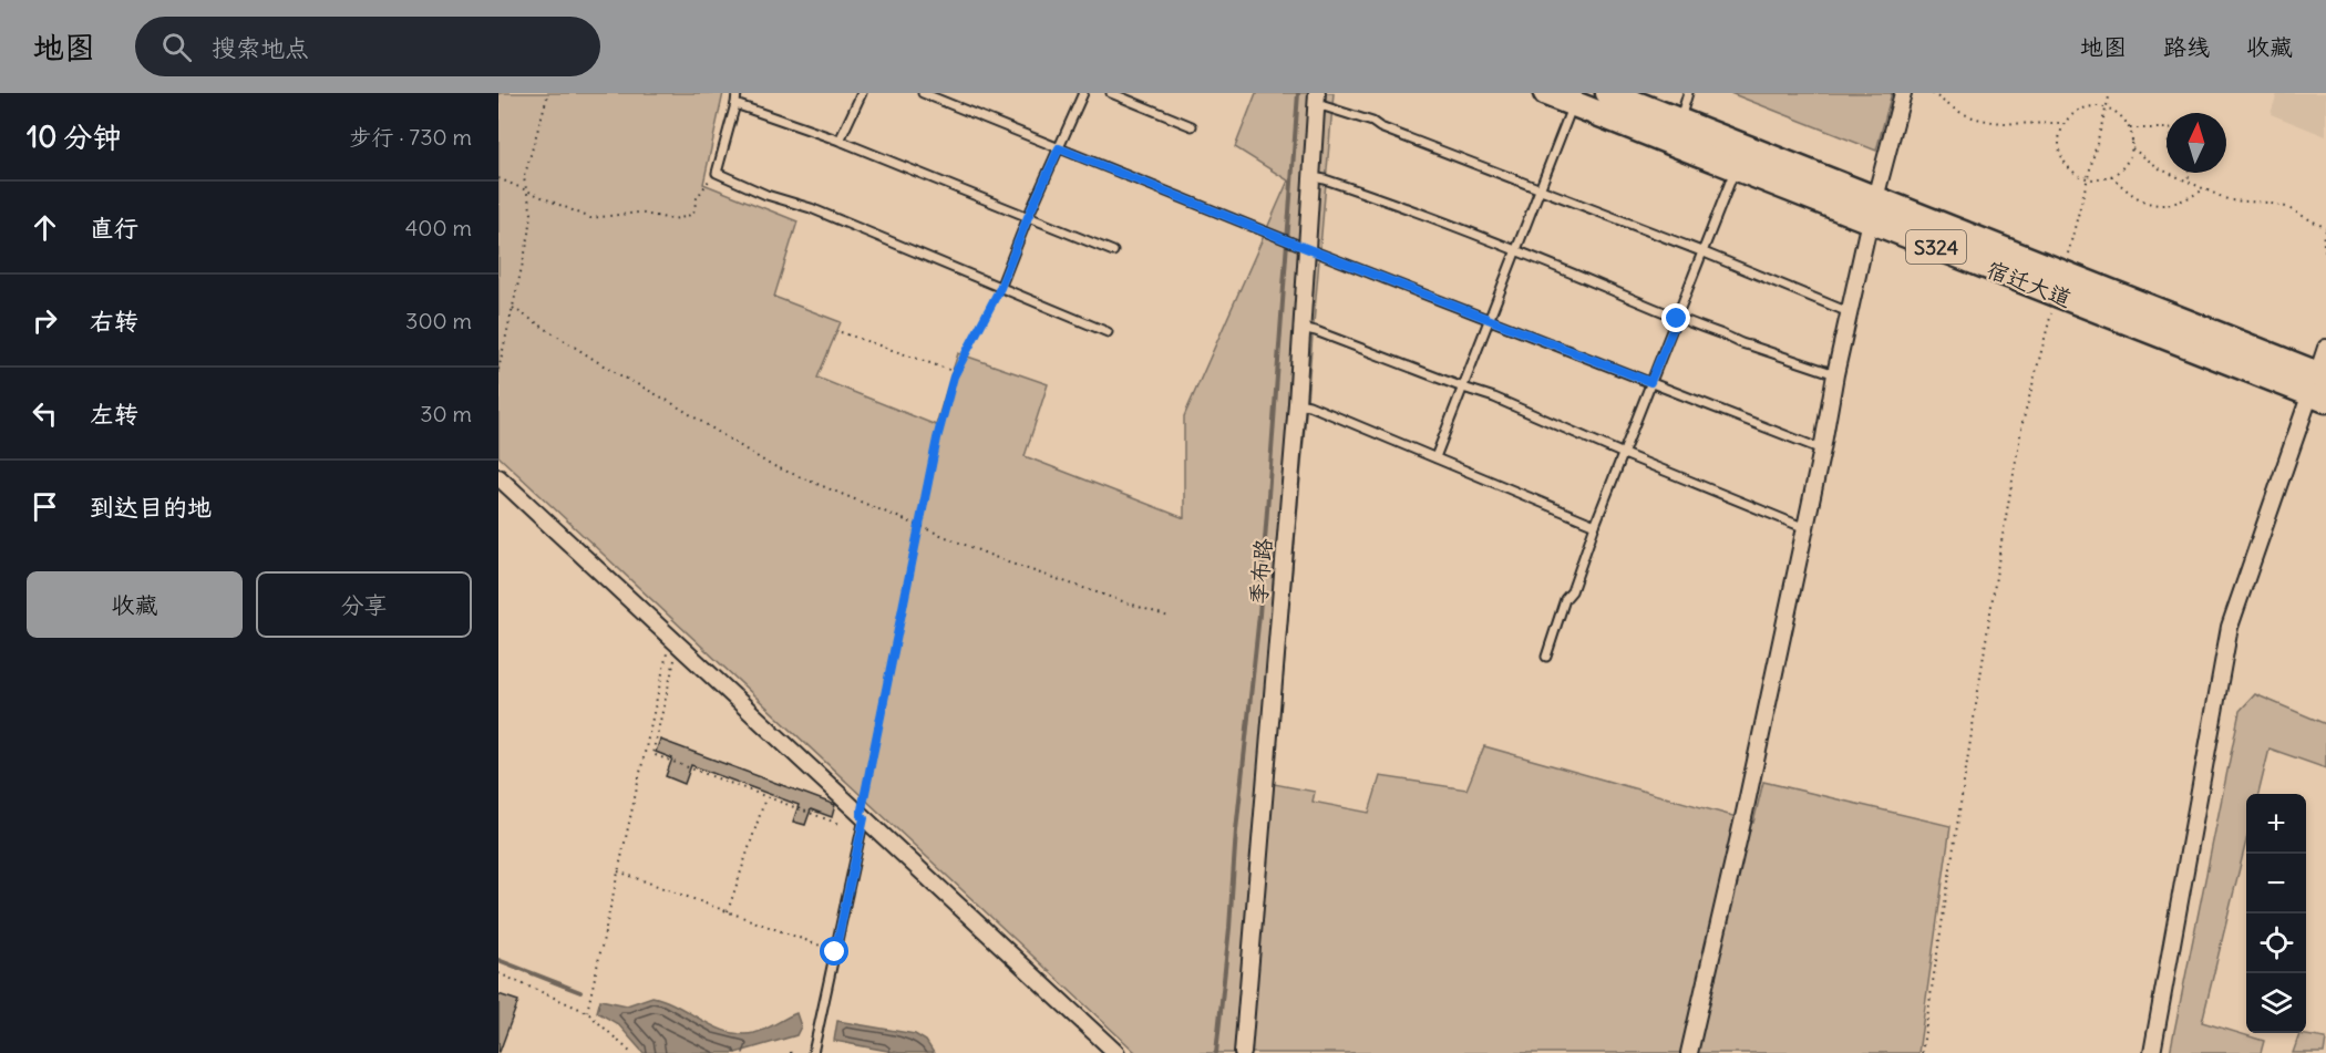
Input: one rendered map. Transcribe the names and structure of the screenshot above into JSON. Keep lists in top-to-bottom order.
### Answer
{
  "streets": {
    "main road": ["S324", "宿迁大道"],
    "street": ["季布路"]
  },
  "north": "top",
  "page": {
    "header": "地图",
    "search": "搜索地点",
    "nav": ["地图", "路线", "收藏"],
    "heading": ["10 分钟", "步行 · 730 m"],
    "list": [
      ["直行", "400 m"],
      ["右转", "300 m"],
      ["左转", "30 m"],
      "到达目的地"
    ],
    "buttons": ["收藏", "分享"],
    "map_buttons": ["+", "−"]
  }
}
